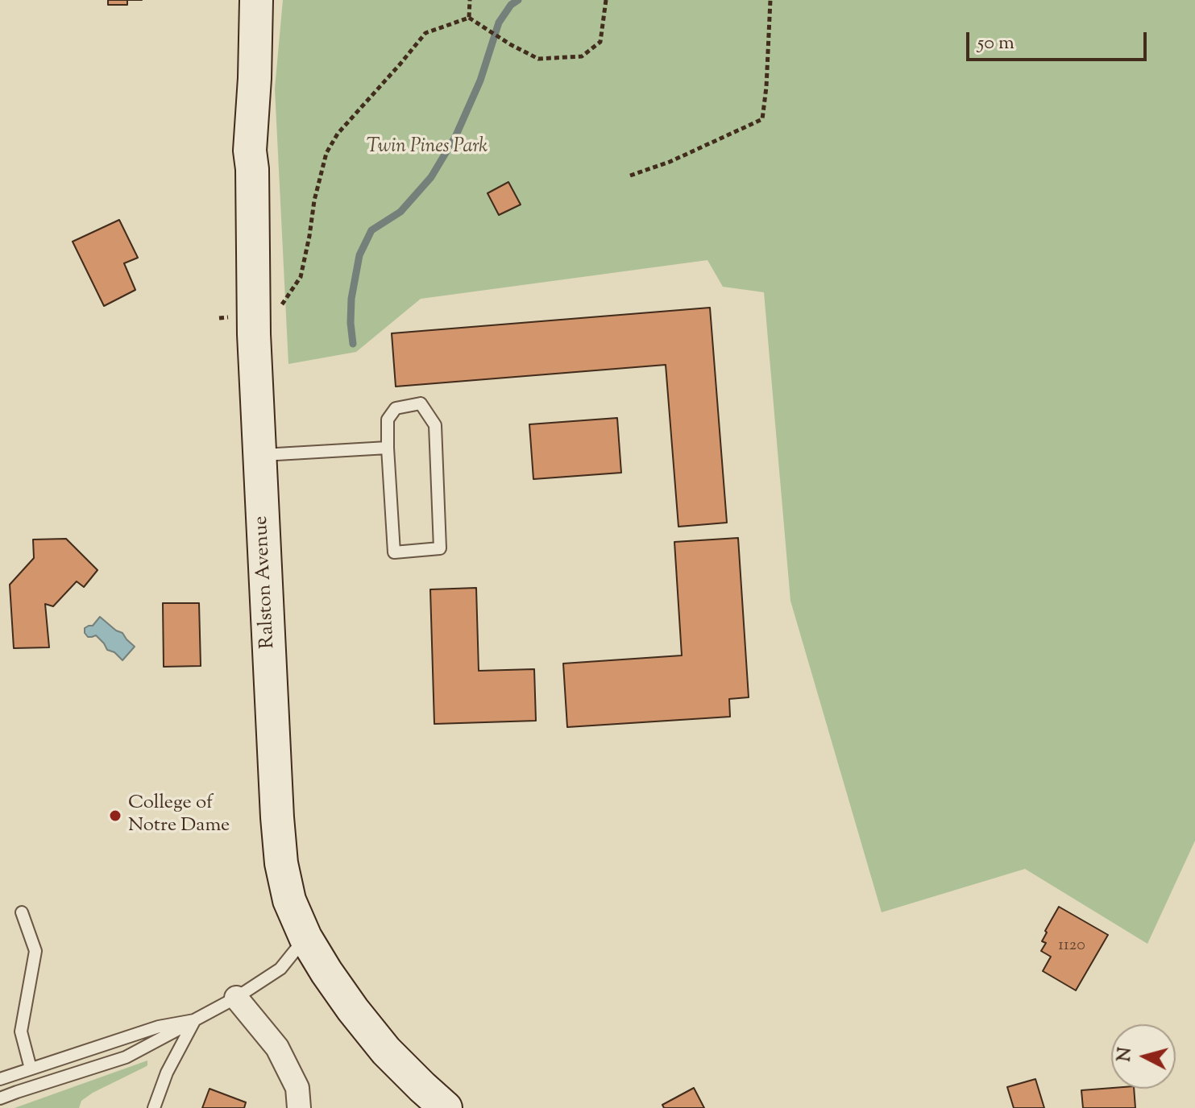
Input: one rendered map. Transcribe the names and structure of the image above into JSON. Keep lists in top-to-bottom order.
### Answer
{
  "streets": {
    "main road": ["Ralston Avenue"]
  },
  "parks": ["Twin Pines Park"],
  "places": ["College of Notre Dame"],
  "house_numbers": ["1120"],
  "scale_bar": "50 m",
  "north": "left"
}
